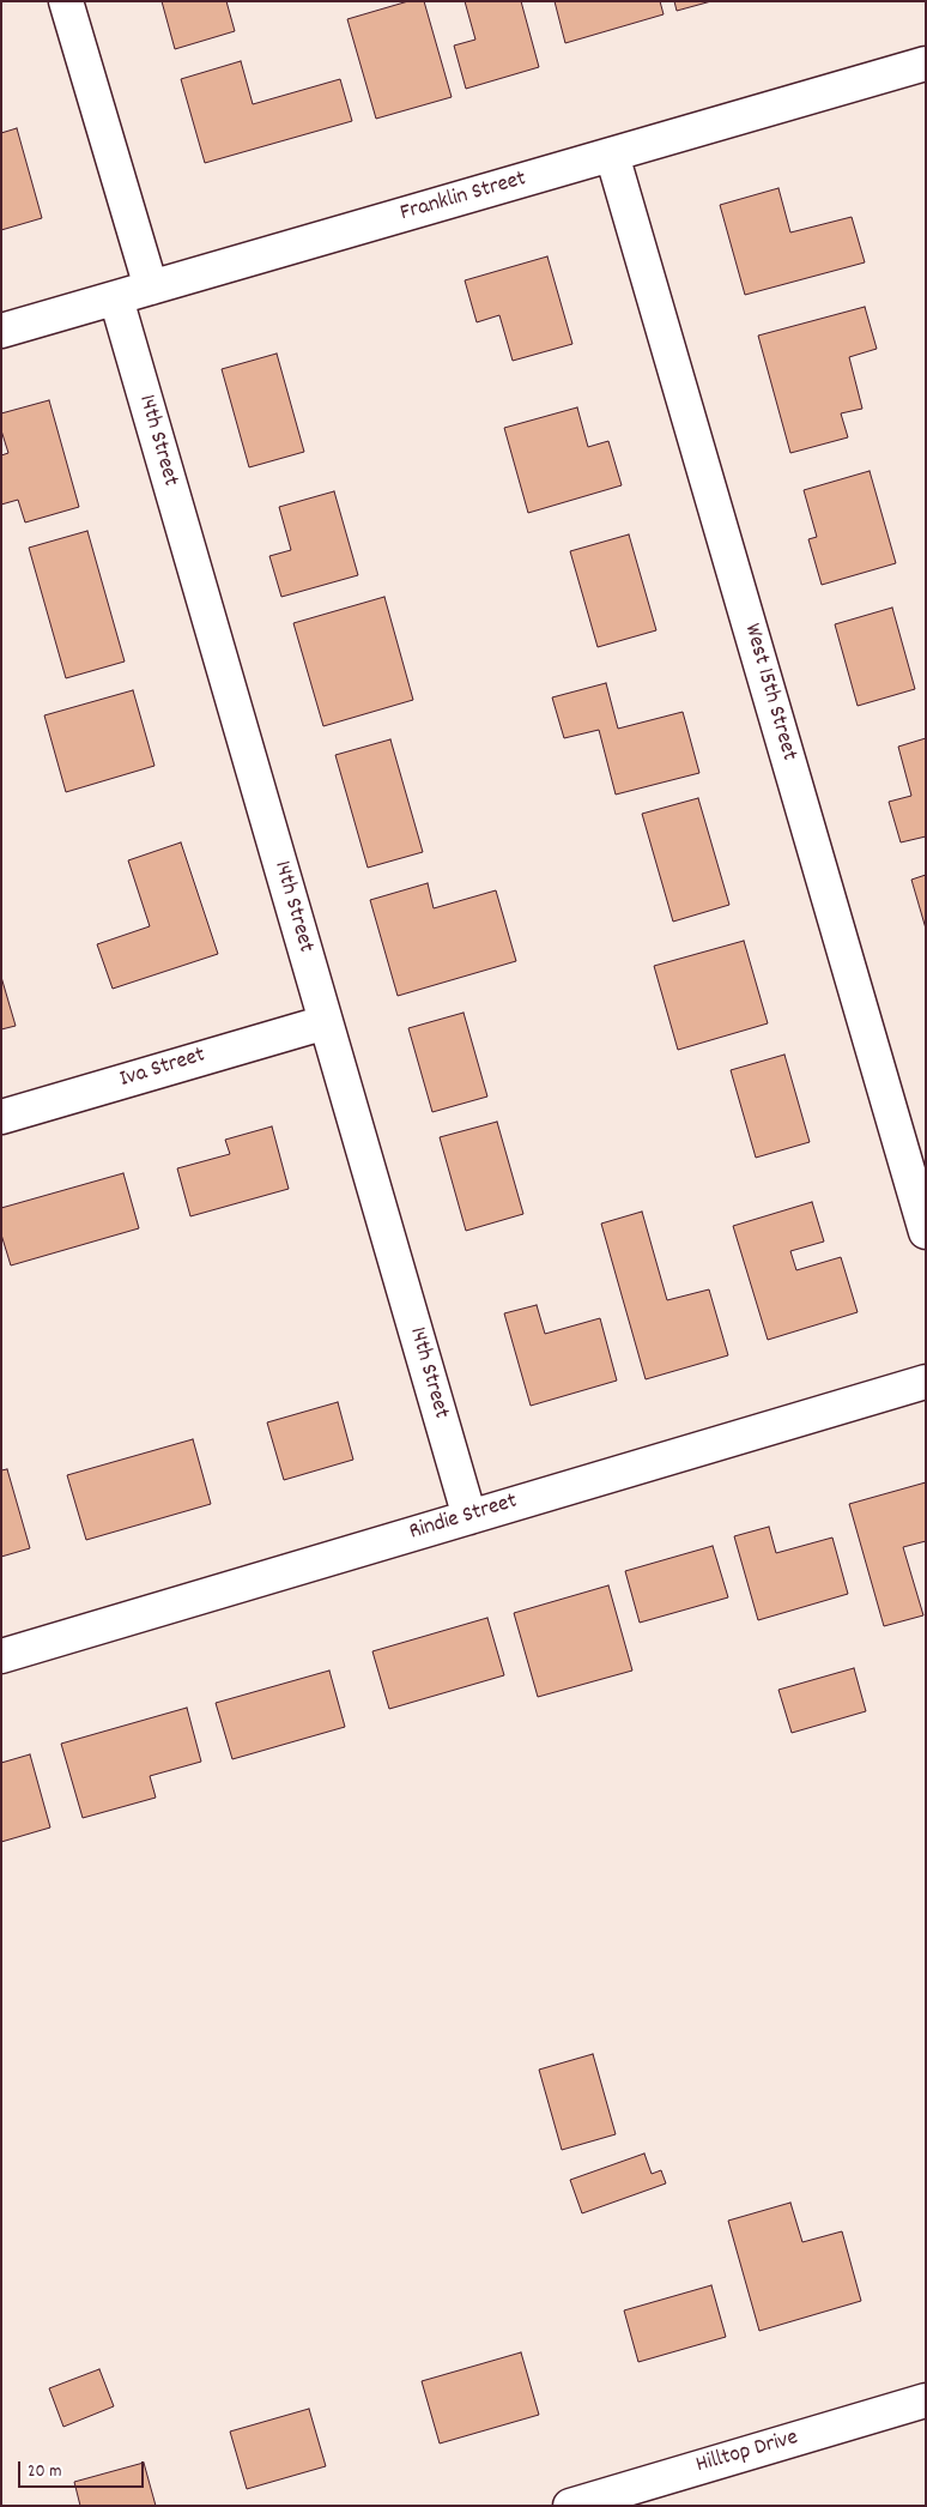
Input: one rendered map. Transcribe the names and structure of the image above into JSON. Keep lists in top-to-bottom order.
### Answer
{
  "streets": {
    "street": [
      "Franklin Street",
      "14th Street",
      "West 15th Street",
      "Iva Street",
      "Rindie Street",
      "Hilltop Drive"
    ]
  },
  "crossings": [
    ["Franklin Street", "14th Street"],
    ["Franklin Street", "West 15th Street"],
    ["14th Street", "Iva Street"],
    ["14th Street", "Rindie Street"]
  ],
  "scale_bar": "20 m"
}
